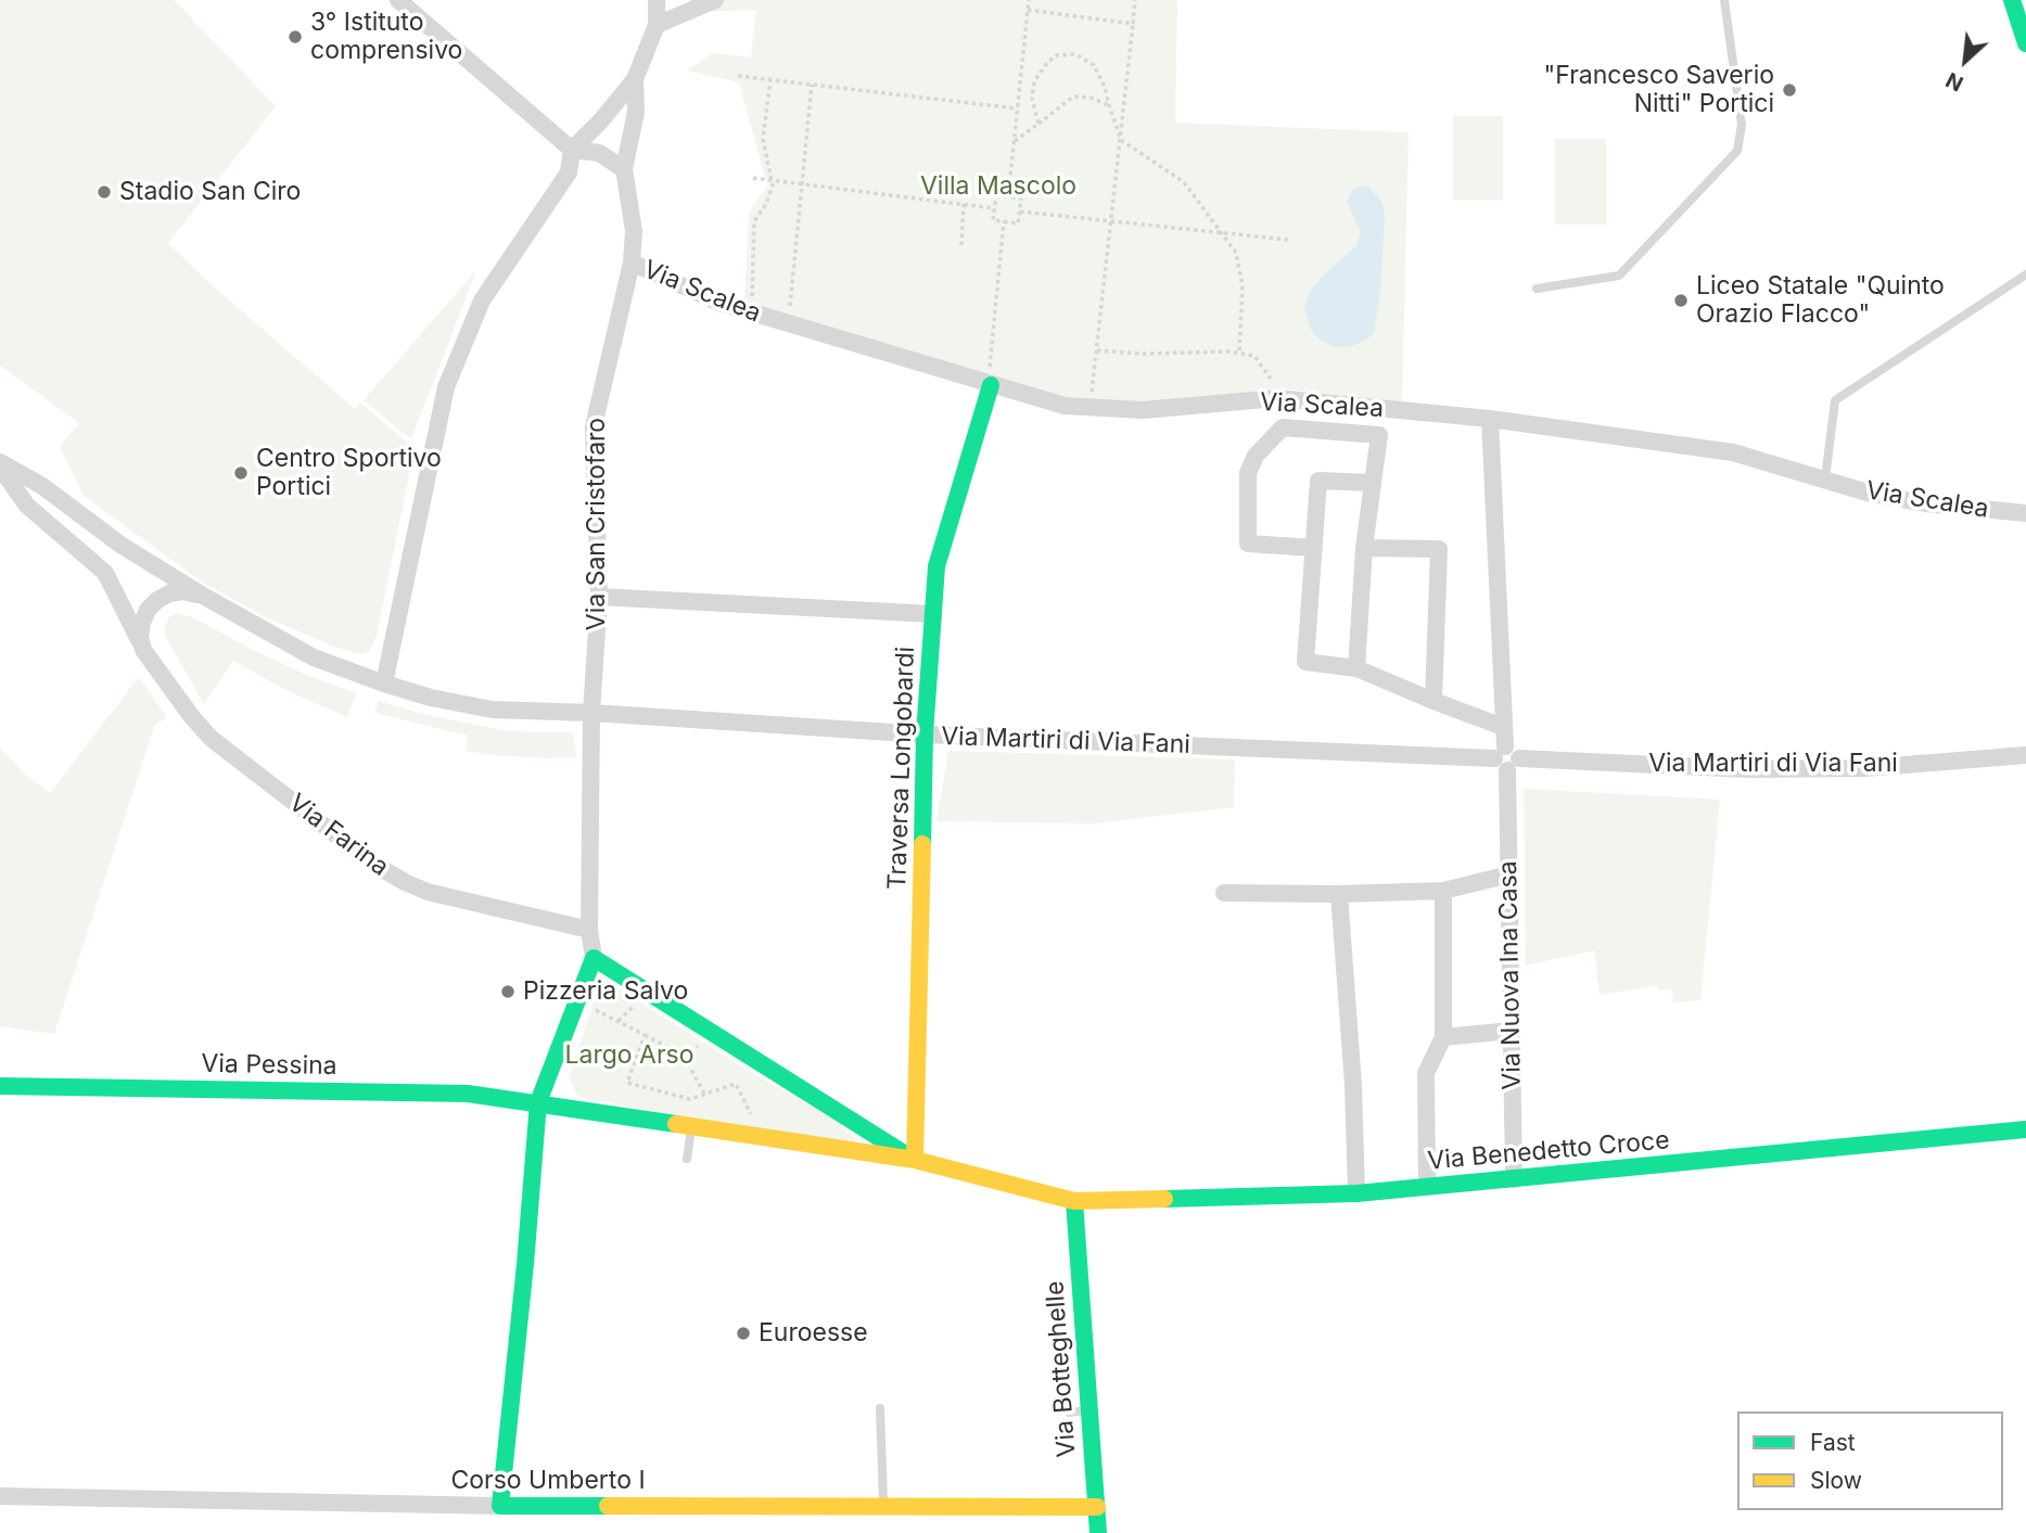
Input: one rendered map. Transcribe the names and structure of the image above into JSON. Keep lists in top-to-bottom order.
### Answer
{
  "streets": {
    "main road": [
      "Traversa Longobardi",
      "Via Pessina",
      "Via Benedetto Croce",
      "Via Botteghelle",
      "Corso Umberto I"
    ],
    "street": [
      "Via Scalea",
      "Via San Cristofaro",
      "Via Martiri di Via Fani",
      "Via Farina",
      "Via Nuova Ina Casa"
    ]
  },
  "crossings": [
    ["Via Scalea", "Via San Cristofaro"],
    ["Via Scalea", "Traversa Longobardi"],
    ["Via Scalea", "Via Nuova Ina Casa"],
    ["Via San Cristofaro", "Via Martiri di Via Fani"],
    ["Via San Cristofaro", "Via Farina"],
    ["Via Martiri di Via Fani", "Traversa Longobardi"],
    ["Via Martiri di Via Fani", "Via Farina"],
    ["Via Martiri di Via Fani", "Via Nuova Ina Casa"],
    ["Traversa Longobardi", "Via Benedetto Croce"],
    ["Via Nuova Ina Casa", "Via Benedetto Croce"],
    ["Via Benedetto Croce", "Via Botteghelle"],
    ["Via Botteghelle", "Corso Umberto I"]
  ],
  "parks": ["Villa Mascolo", "Largo Arso"],
  "places": [
    "3° Istituto comprensivo",
    "\"Francesco Saverio Nitti\" Portici",
    "Stadio San Ciro",
    "Liceo Statale \"Quinto Orazio Flacco\"",
    "Centro Sportivo Portici",
    "Pizzeria Salvo",
    "Euroesse"
  ],
  "legend": ["Fast", "Slow"],
  "north": "bottom left"
}
